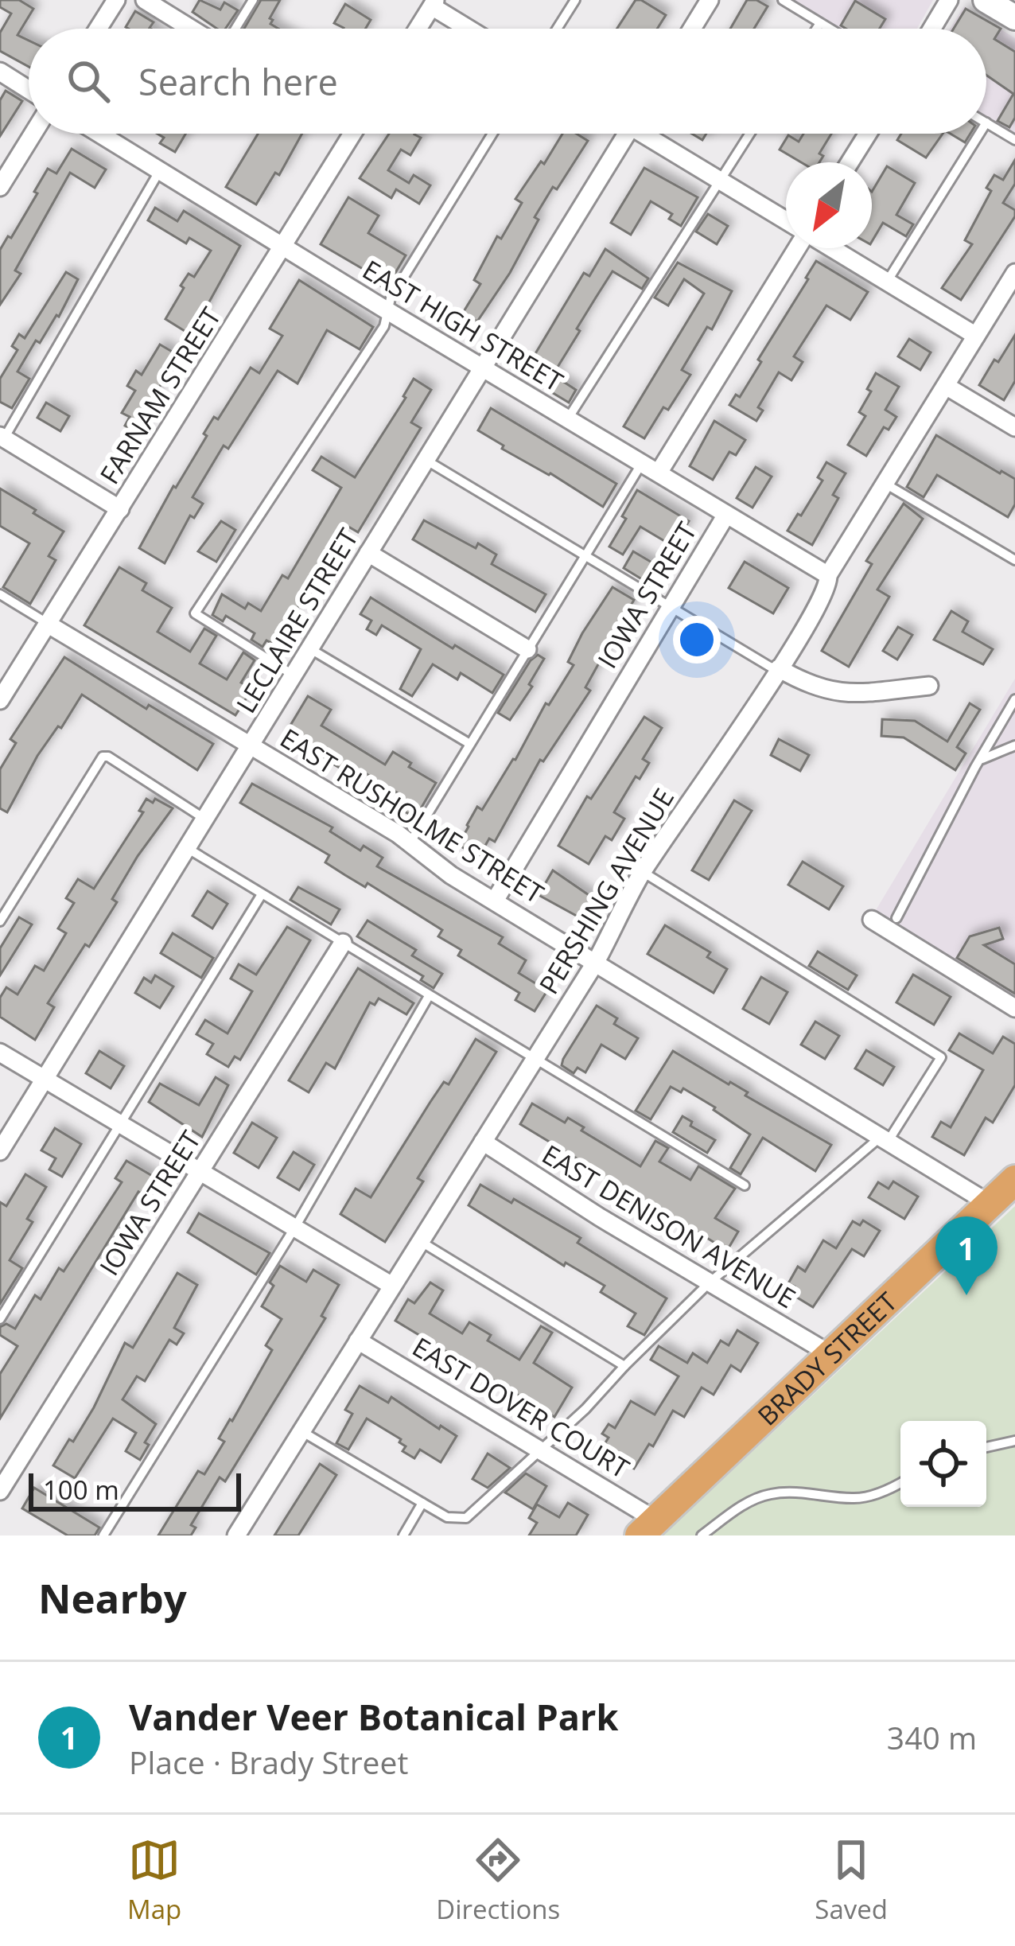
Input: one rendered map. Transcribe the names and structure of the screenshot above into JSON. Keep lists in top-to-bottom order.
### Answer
{
  "streets": {
    "highway": ["BRADY STREET"],
    "street": [
      "EAST HIGH STREET",
      "FARNAM STREET",
      "IOWA STREET",
      "LECLAIRE STREET",
      "EAST RUSHOLME STREET",
      "PERSHING AVENUE",
      "EAST DENISON AVENUE",
      "EAST DOVER COURT"
    ]
  },
  "crossings": [
    ["EAST HIGH STREET", "FARNAM STREET"],
    ["EAST HIGH STREET", "IOWA STREET"],
    ["EAST HIGH STREET", "LECLAIRE STREET"],
    ["EAST HIGH STREET", "PERSHING AVENUE"],
    ["FARNAM STREET", "EAST RUSHOLME STREET"],
    ["IOWA STREET", "EAST RUSHOLME STREET"],
    ["LECLAIRE STREET", "EAST RUSHOLME STREET"],
    ["EAST RUSHOLME STREET", "PERSHING AVENUE"],
    ["EAST RUSHOLME STREET", "BRADY STREET"],
    ["PERSHING AVENUE", "EAST DENISON AVENUE"],
    ["PERSHING AVENUE", "EAST DOVER COURT"],
    ["EAST DENISON AVENUE", "BRADY STREET"],
    ["BRADY STREET", "EAST DOVER COURT"]
  ],
  "scale_bar": "100 m",
  "north": "bottom left",
  "page": {
    "search": "Search here",
    "pins": "1",
    "scale": "100 m",
    "heading": "Nearby",
    "list": [
      {
        "mark": "1",
        "name": "Vander Veer Botanical Park",
        "note": "Place · Brady Street",
        "value": "340 m"
      }
    ],
    "nav": ["Map", "Directions", "Saved"]
  }
}
